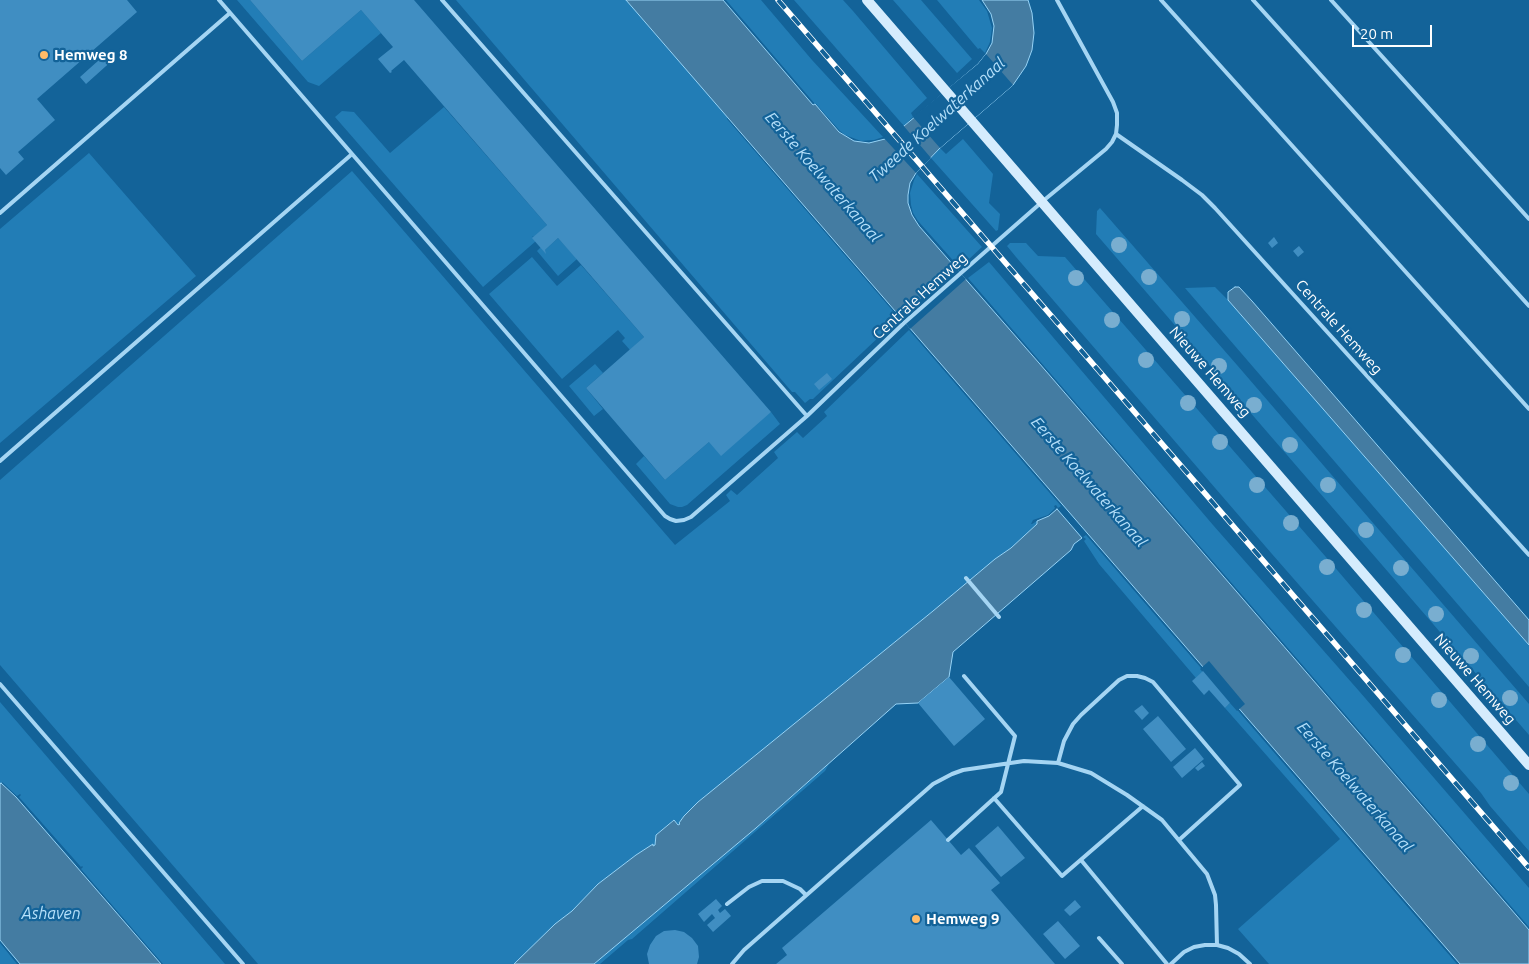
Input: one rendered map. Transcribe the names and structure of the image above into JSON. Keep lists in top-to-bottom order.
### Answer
{
  "streets": {
    "main road": ["Nieuwe Hemweg"],
    "lane": ["Centrale Hemweg"]
  },
  "crossings": [
    ["Centrale Hemweg", "Nieuwe Hemweg"]
  ],
  "water": ["Tweede Koelwaterkanaal", "Eerste Koelwaterkanaal", "Ashaven"],
  "places": ["Hemweg 8", "Hemweg 9"],
  "scale_bar": "20 m"
}
